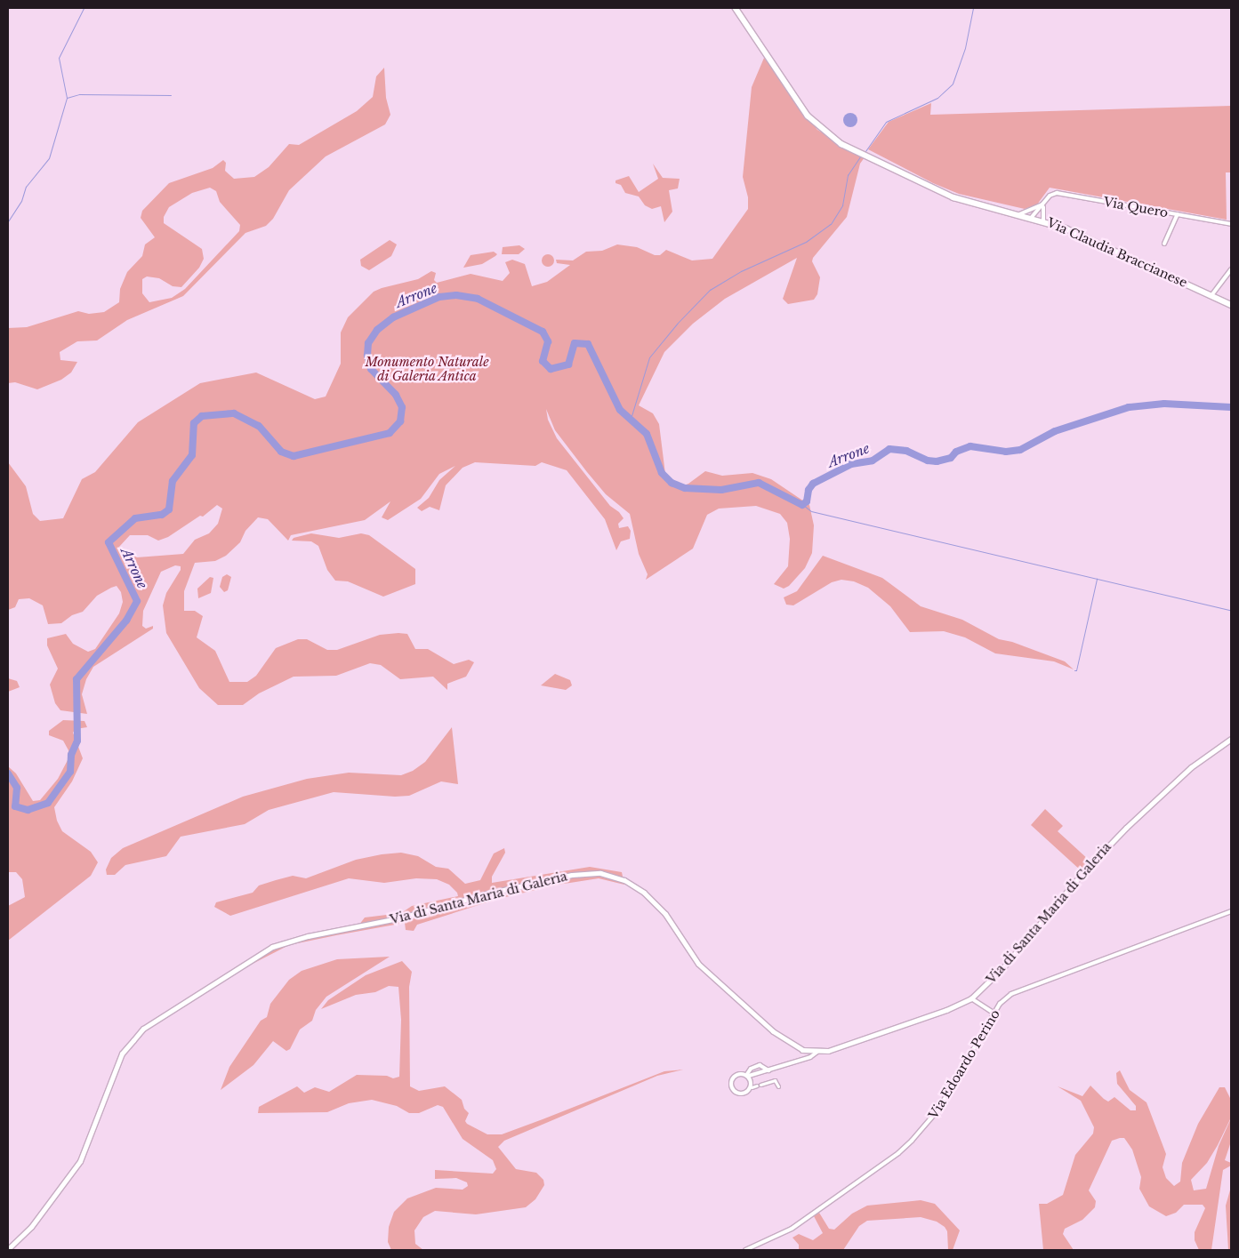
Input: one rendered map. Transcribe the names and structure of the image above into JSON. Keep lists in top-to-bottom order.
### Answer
{
  "streets": {
    "main road": ["Via Claudia Braccianese"],
    "street": ["Via Quero", "Via di Santa Maria di Galeria", "Via Edoardo Perino"]
  },
  "crossings": [
    ["Via Quero", "Via Claudia Braccianese"]
  ],
  "water": ["Arrone"],
  "parks": ["Monumento Naturale di Galeria Antica"]
}
